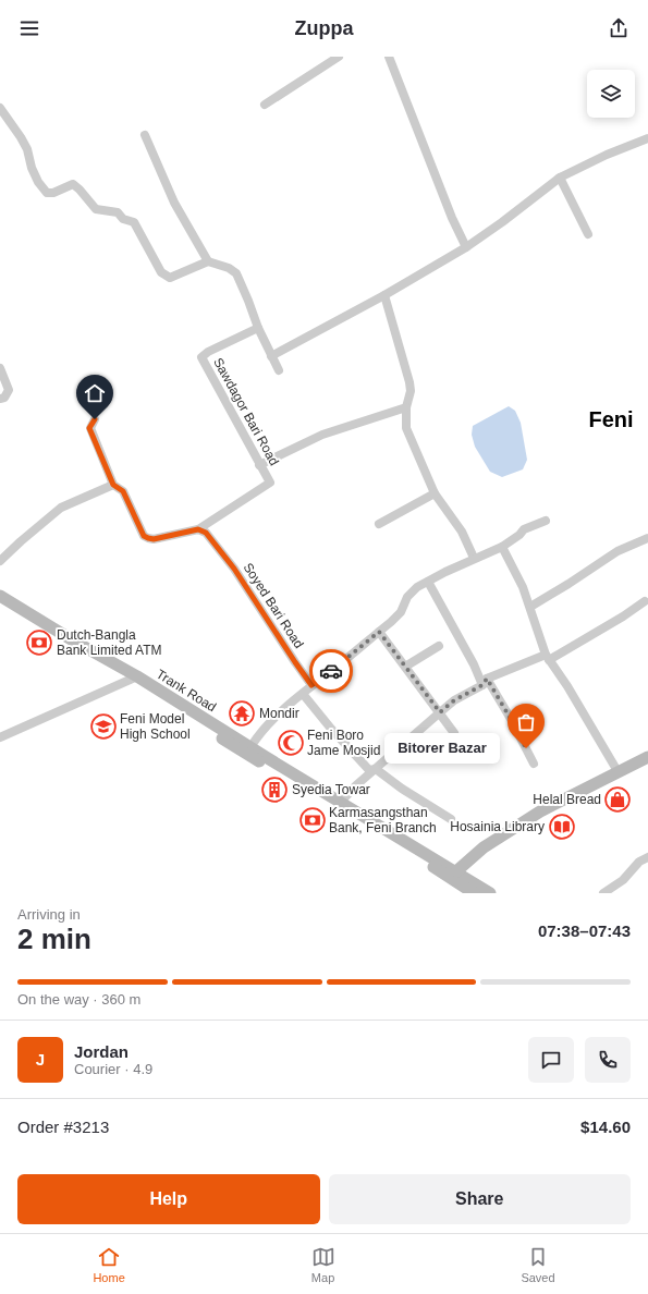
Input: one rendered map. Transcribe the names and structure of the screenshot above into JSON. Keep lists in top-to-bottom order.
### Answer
{
  "streets": {
    "main road": ["Trank Road"],
    "street": ["Sawdagor Bari Road", "Soyed Bari Road"]
  },
  "crossings": [
    ["Sawdagor Bari Road", "Soyed Bari Road"]
  ],
  "districts": ["Feni"],
  "places": {
    "bank": ["Dutch-Bangla Bank Limited ATM", "Karmasangsthan Bank, Feni Branch"],
    "temple": ["Mondir"],
    "school or university": ["Feni Model High School"],
    "mosque": ["Feni Boro Jame Mosjid"],
    "other": ["Bitorer Bazar"],
    "building": ["Syedia Towar"],
    "shop": ["Helal Bread"],
    "library": ["Hosainia Library"]
  },
  "page": {
    "header": "Zuppa",
    "bubble": "Bitorer Bazar",
    "heading": ["2 min", "Arriving in", "07:38–07:43"],
    "panel": [
      "Jordan",
      "Courier · 4.9",
      "Order #3213",
      "$14.60"
    ],
    "bar": "On the way · 360 m",
    "round": "J",
    "buttons": ["Help", "Share"],
    "tabs": ["Home", "Map", "Saved"]
  }
}
